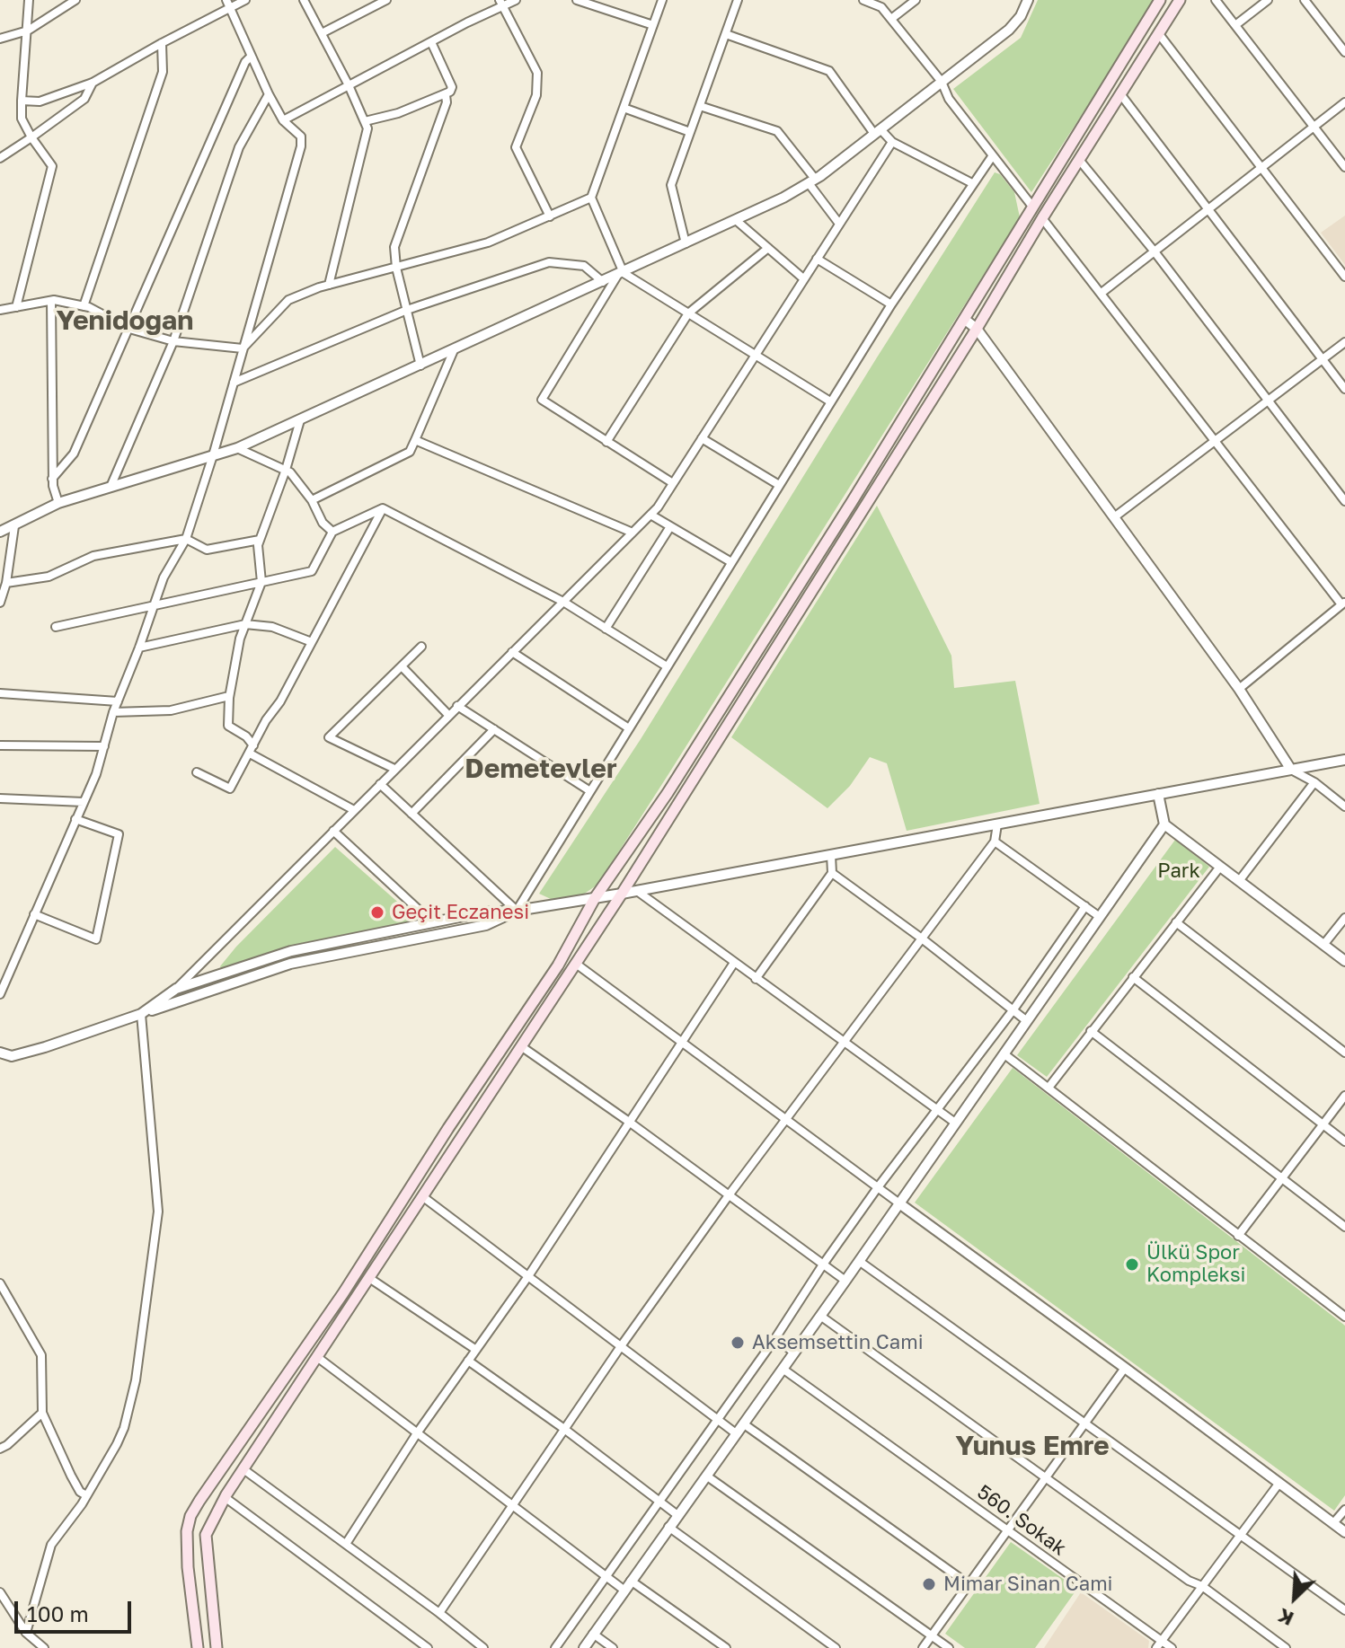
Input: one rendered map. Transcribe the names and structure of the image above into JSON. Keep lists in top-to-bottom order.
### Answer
{
  "streets": {
    "street": ["560. Sokak"]
  },
  "districts": ["Yenidoğan", "Demetevler", "Yunus Emre"],
  "parks": ["Park"],
  "places": [
    "Geçit Eczanesi",
    "Ülkü Spor Kompleksi",
    "Aksemsettin Cami",
    "Mimar Sinan Cami"
  ],
  "scale_bar": "100 m",
  "north": "bottom left"
}
